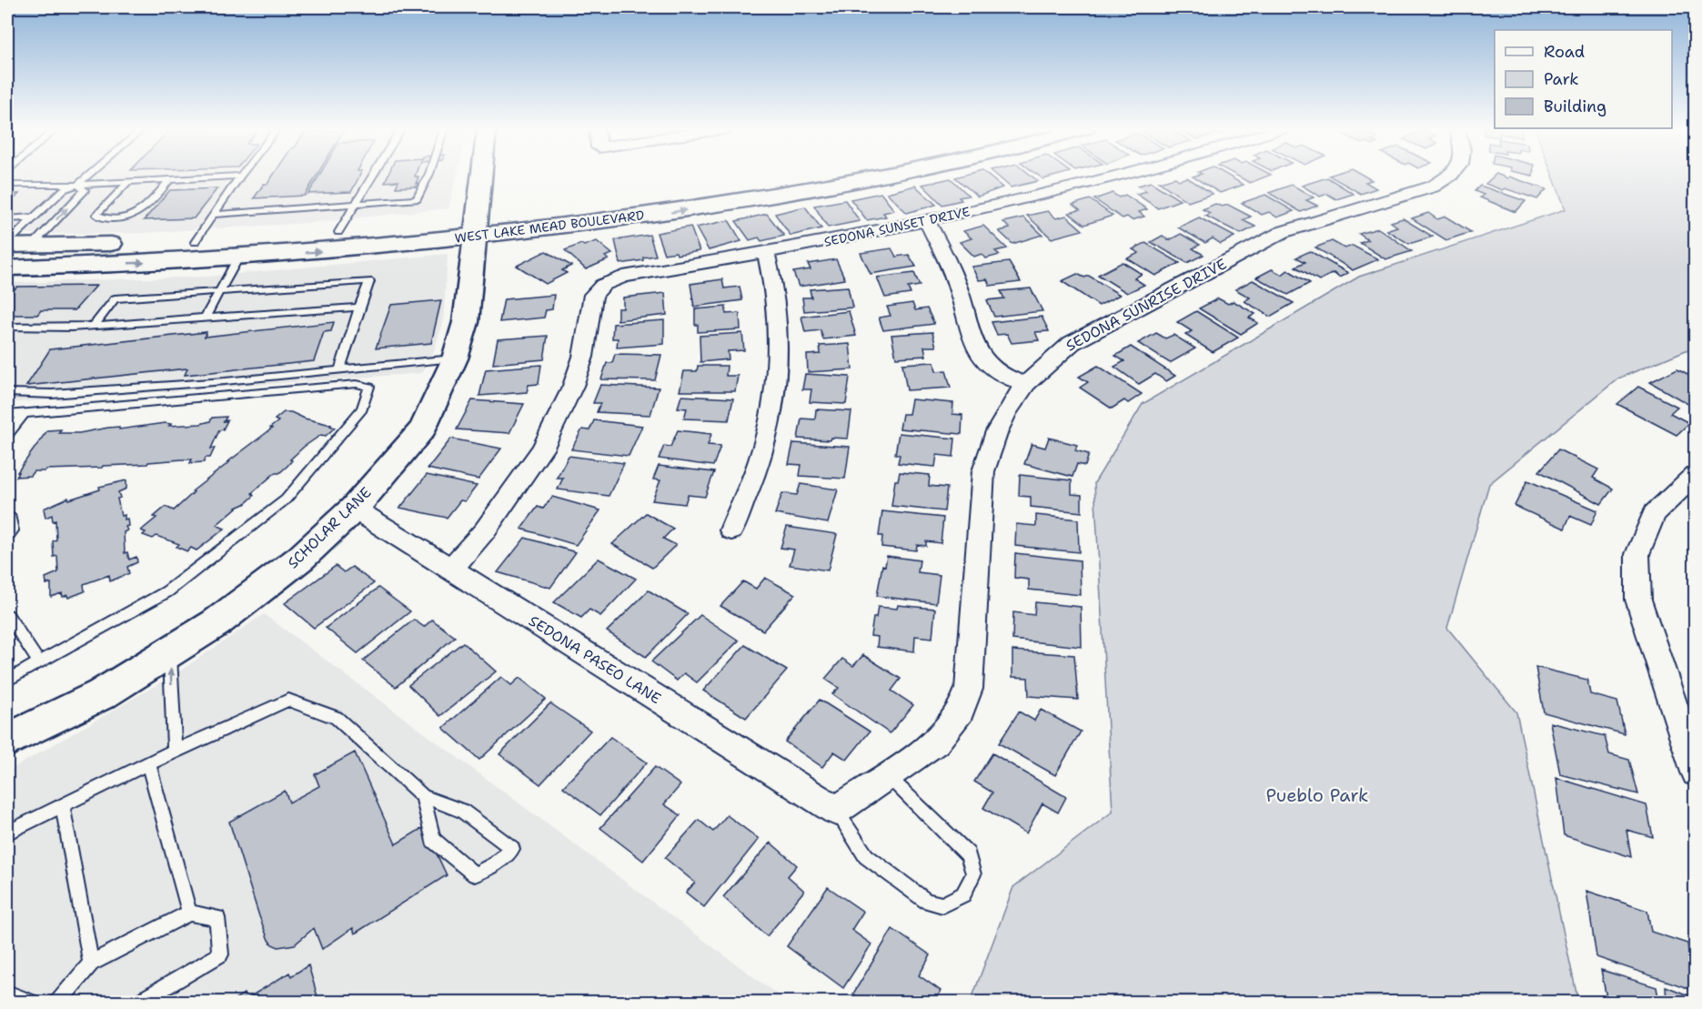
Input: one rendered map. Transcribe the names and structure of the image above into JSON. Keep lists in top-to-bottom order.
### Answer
{
  "streets": {
    "main road": ["WEST LAKE MEAD BOULEVARD", "SCHOLAR LANE"],
    "street": ["SEDONA SUNSET DRIVE", "SEDONA SUNRISE DRIVE", "SEDONA PASEO LANE"]
  },
  "crossings": [
    ["WEST LAKE MEAD BOULEVARD", "SCHOLAR LANE"],
    ["SEDONA SUNSET DRIVE", "SEDONA PASEO LANE"],
    ["SEDONA SUNRISE DRIVE", "SEDONA PASEO LANE"],
    ["SCHOLAR LANE", "SEDONA PASEO LANE"]
  ],
  "parks": ["Pueblo Park"],
  "legend": ["Road", "Park", "Building"]
}
